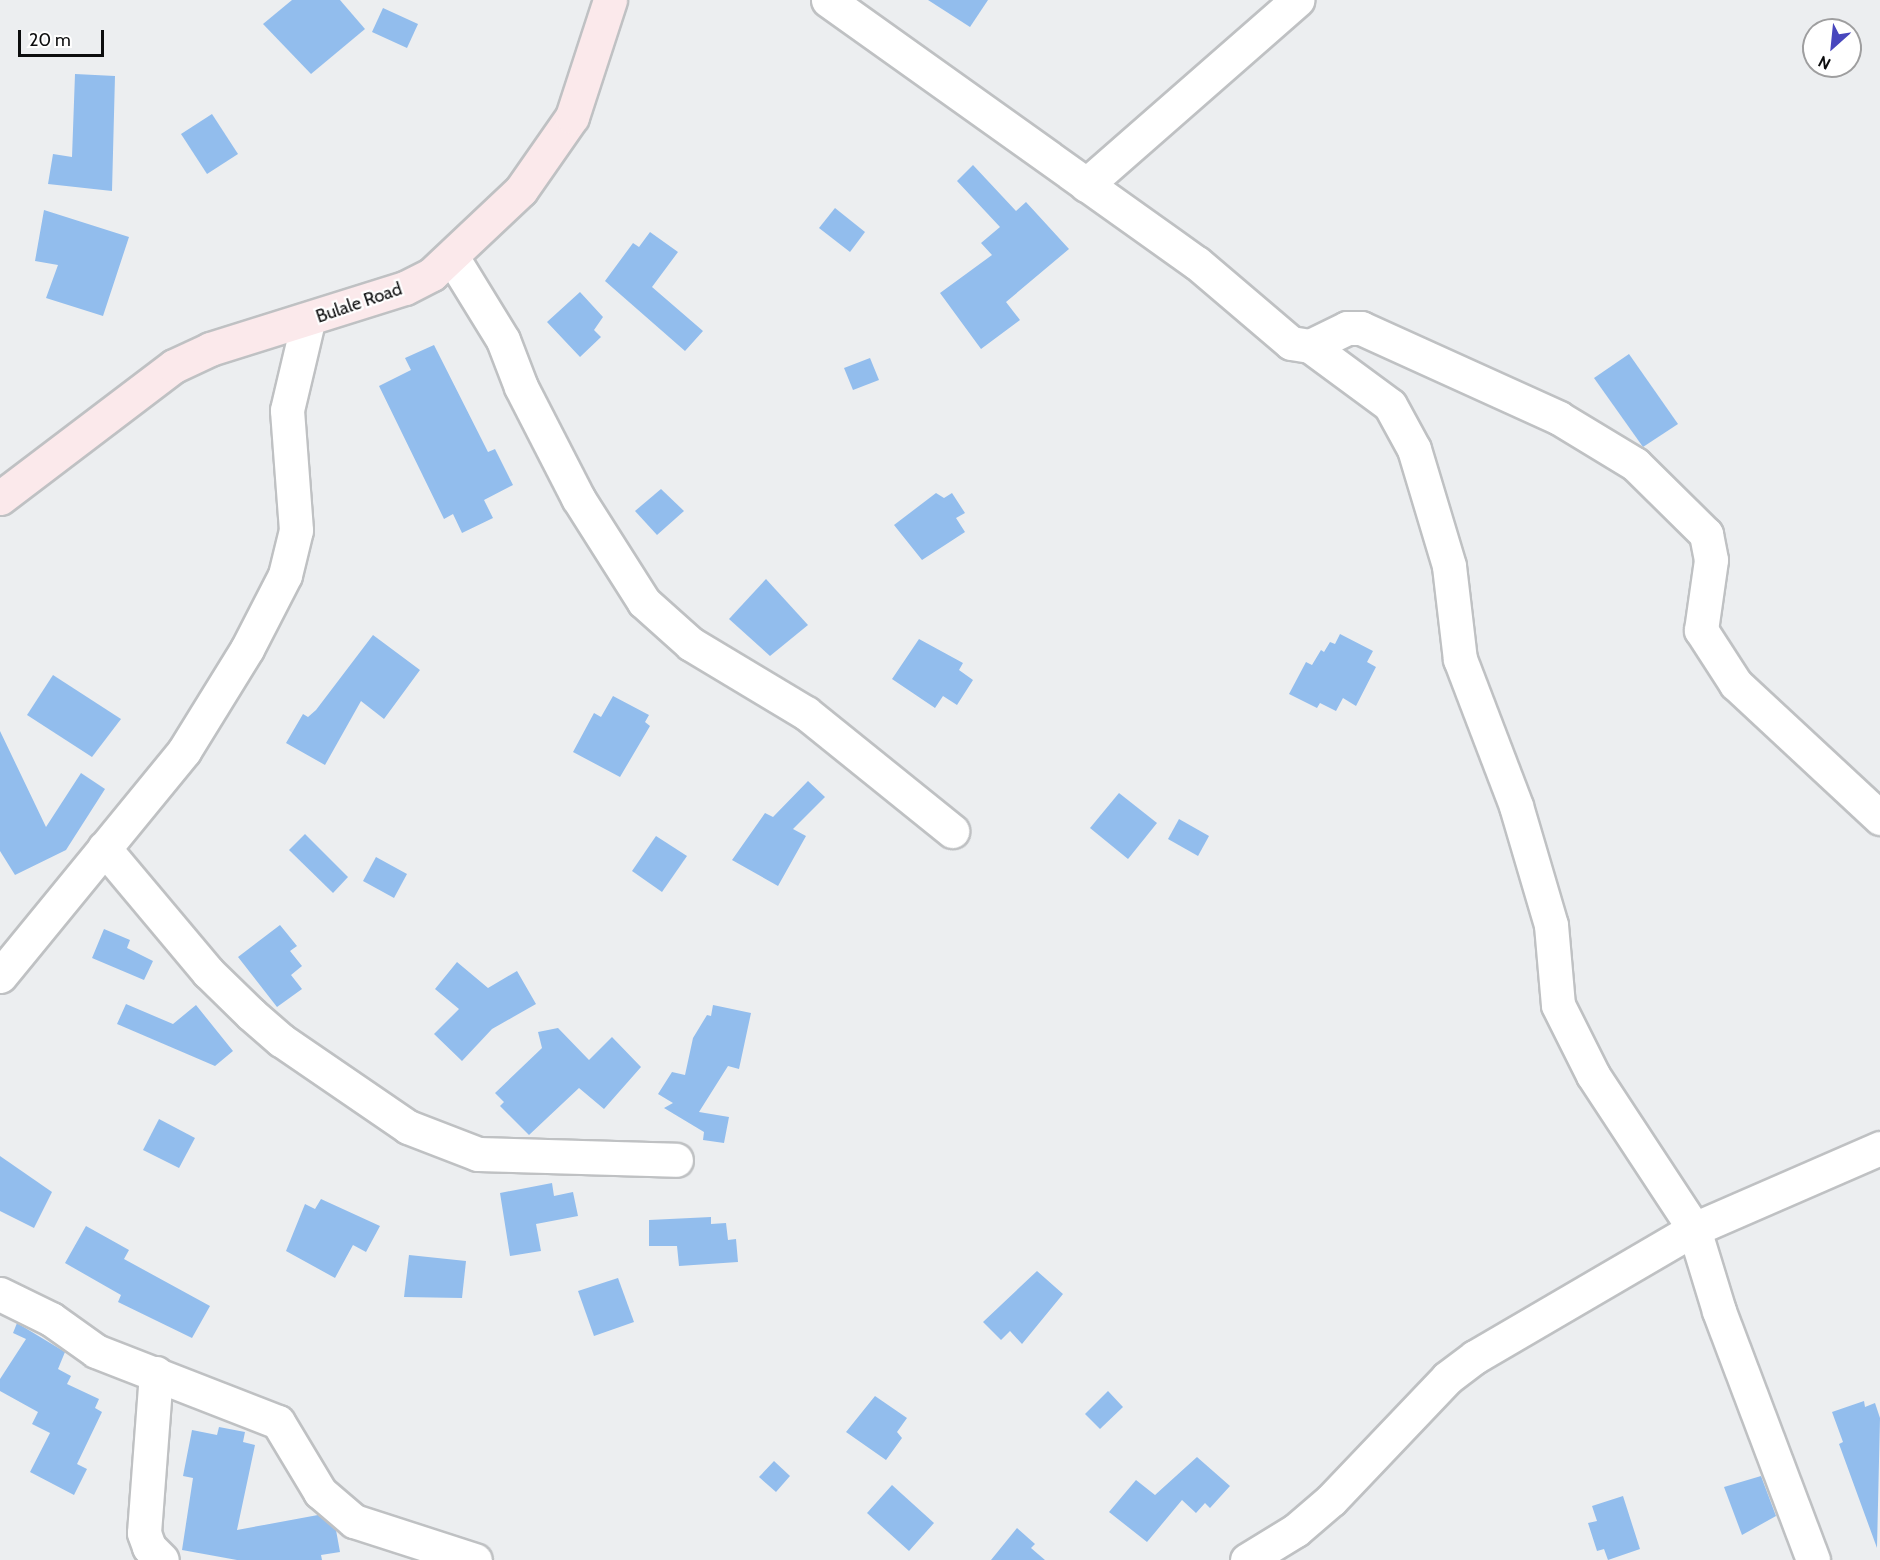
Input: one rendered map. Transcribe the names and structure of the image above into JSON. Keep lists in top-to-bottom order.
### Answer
{
  "streets": {
    "street": ["Bulale Road"]
  },
  "scale_bar": "20 m",
  "north": "bottom left"
}
